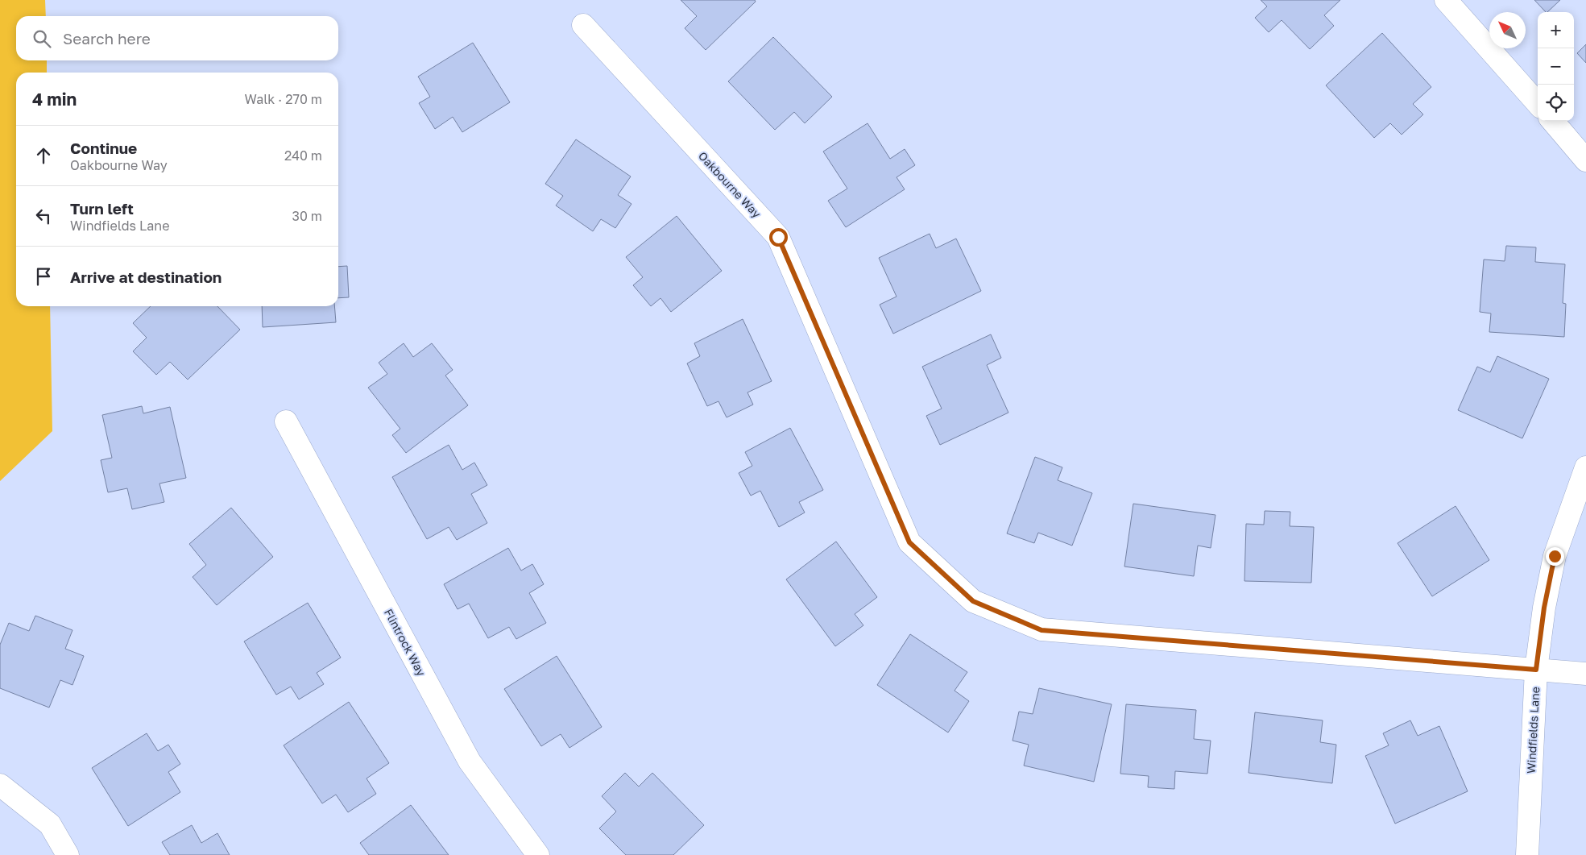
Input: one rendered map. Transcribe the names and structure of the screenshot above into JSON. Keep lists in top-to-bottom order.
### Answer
{
  "streets": {
    "street": ["Oakbourne Way", "Flintrock Way", "Windfields Lane"]
  },
  "crossings": [
    ["Oakbourne Way", "Windfields Lane"]
  ],
  "north": "top left",
  "page": {
    "map_buttons": ["+", "−"],
    "search": "Search here",
    "heading": ["4 min", "Walk · 270 m"],
    "list": [
      ["Continue", "Oakbourne Way", "240 m"],
      ["Turn left", "Windfields Lane", "30 m"],
      "Arrive at destination"
    ]
  }
}
